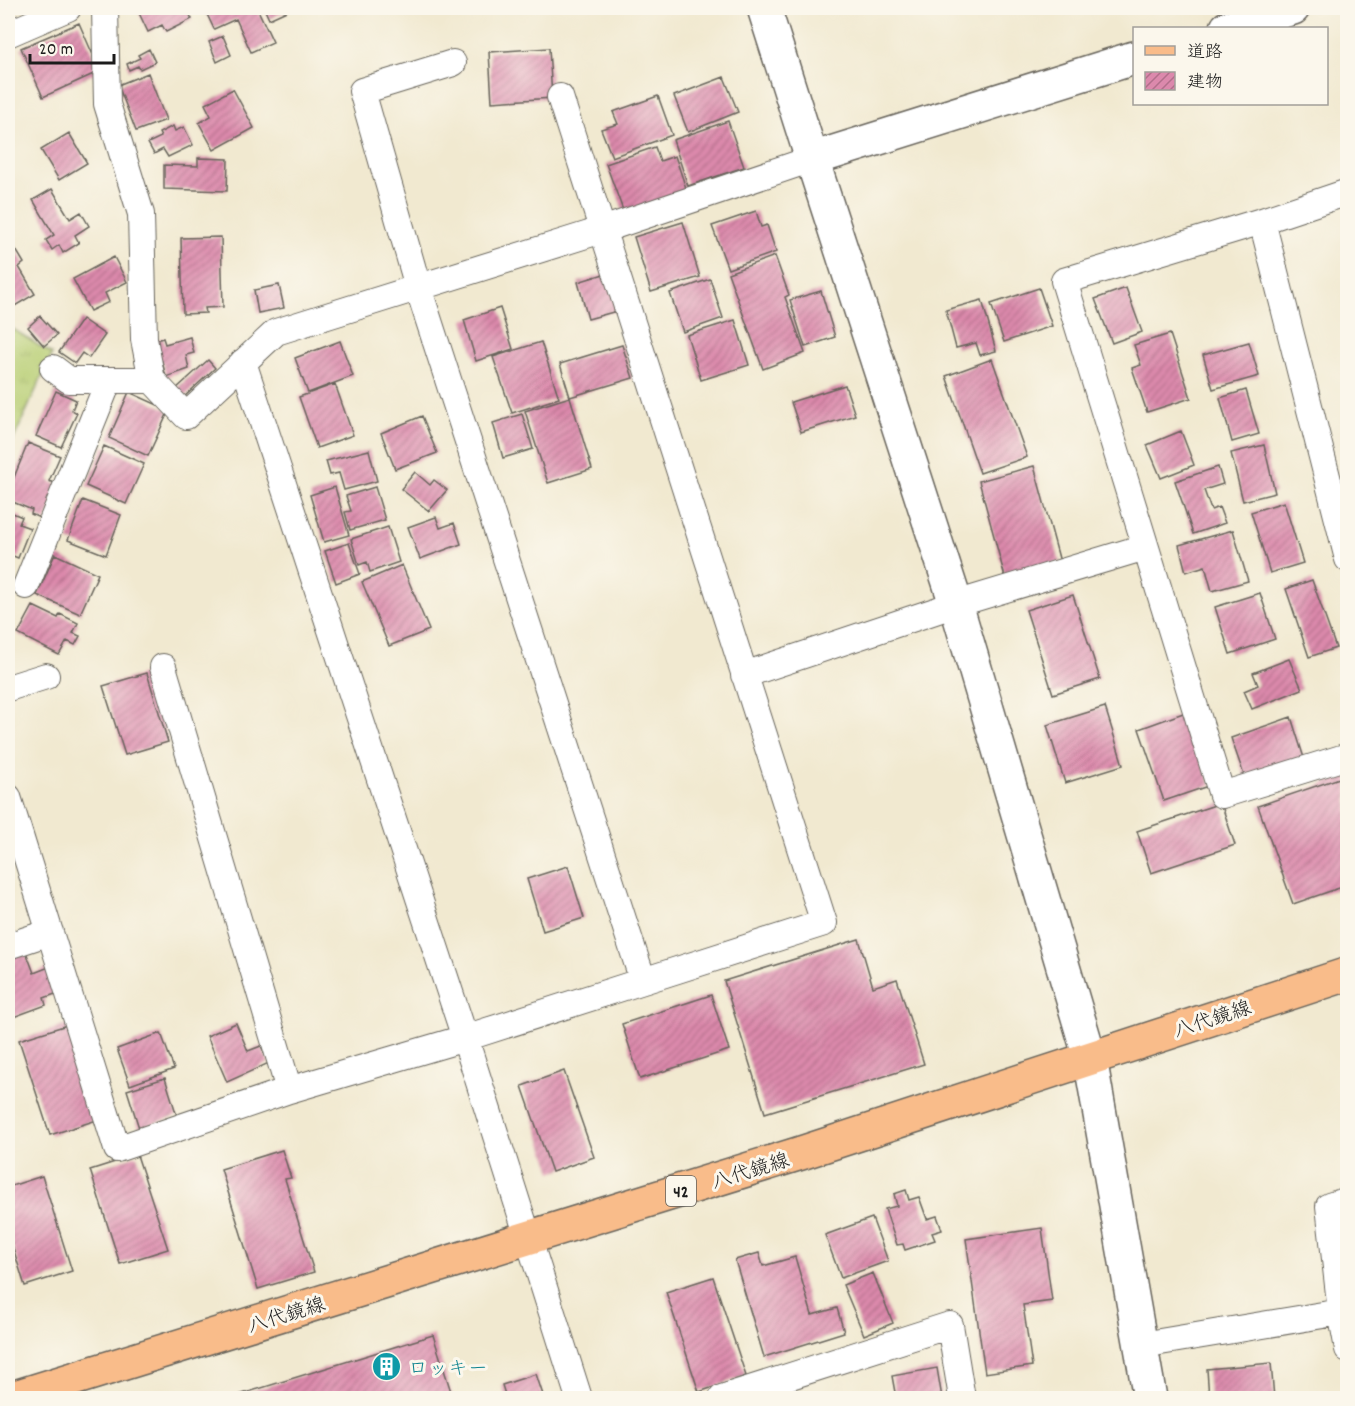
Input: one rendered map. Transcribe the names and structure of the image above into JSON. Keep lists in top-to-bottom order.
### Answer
{
  "streets": {
    "main road": ["八代鏡線", "42"]
  },
  "places": {
    "building": ["ロッキー"]
  },
  "legend": ["道路", "建物"],
  "scale_bar": "20 m"
}
